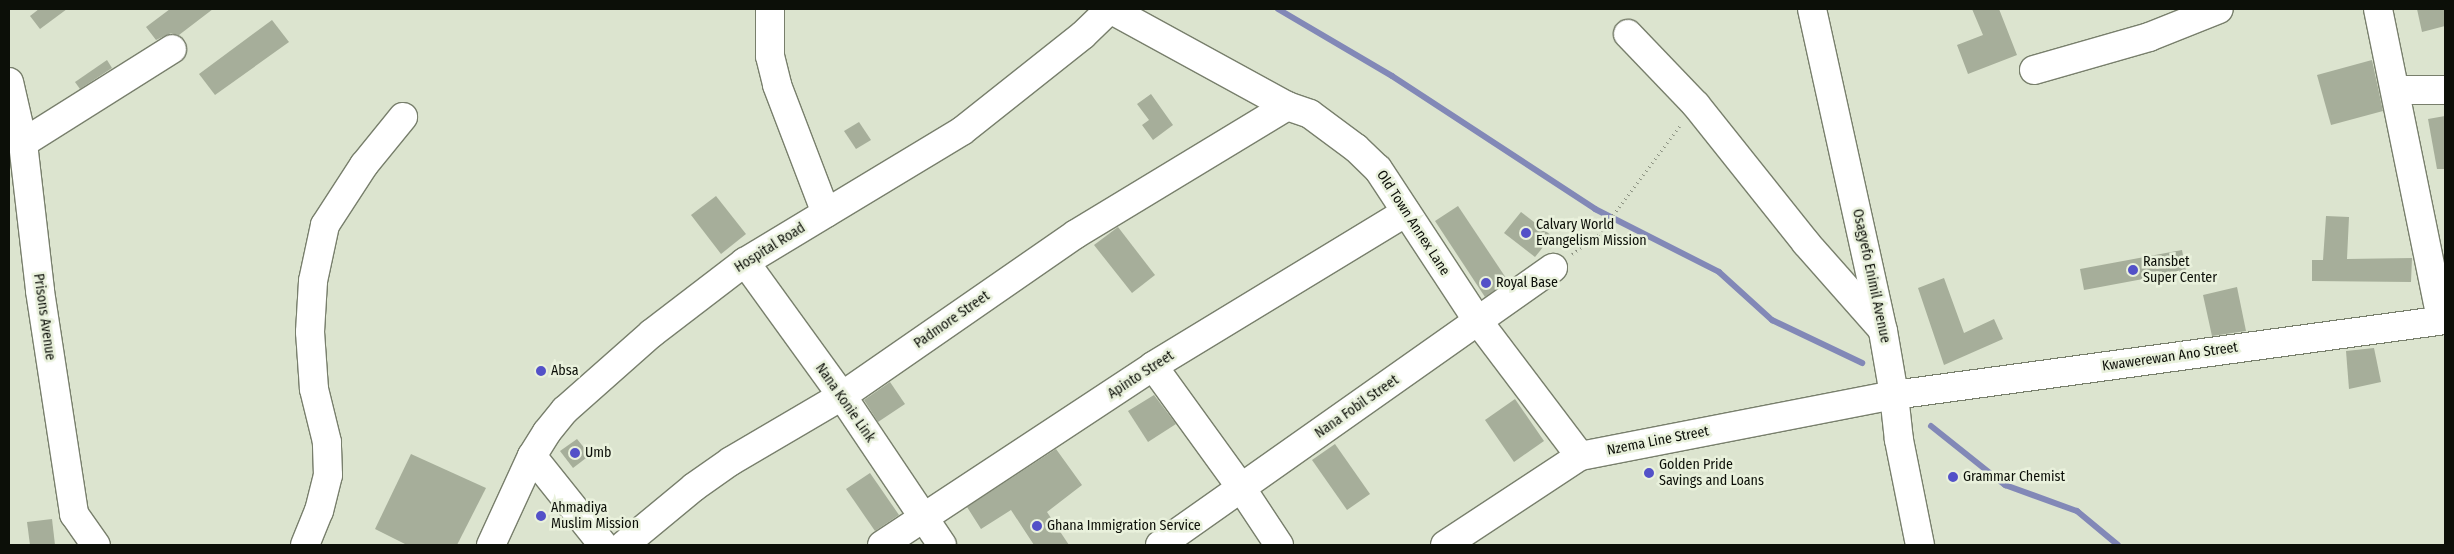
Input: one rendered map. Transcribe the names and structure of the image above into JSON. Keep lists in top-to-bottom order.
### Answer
{
  "streets": {
    "street": [
      "Old Town Annex Lane",
      "Hospital Road",
      "Osagyefo Enimil Avenue",
      "Prisons Avenue",
      "Padmore Street",
      "Kwawerewan Ano Street",
      "Apinto Street",
      "Nana Konie Link",
      "Nana Fobil Street",
      "Nzema Line Street"
    ]
  },
  "crossings": [
    ["Old Town Annex Lane", "Hospital Road"],
    ["Old Town Annex Lane", "Padmore Street"],
    ["Old Town Annex Lane", "Apinto Street"],
    ["Old Town Annex Lane", "Nana Fobil Street"],
    ["Old Town Annex Lane", "Nzema Line Street"],
    ["Hospital Road", "Nana Konie Link"],
    ["Osagyefo Enimil Avenue", "Kwawerewan Ano Street"],
    ["Osagyefo Enimil Avenue", "Nzema Line Street"],
    ["Padmore Street", "Nana Konie Link"],
    ["Kwawerewan Ano Street", "Nzema Line Street"],
    ["Apinto Street", "Nana Konie Link"]
  ],
  "places": [
    "Calvary World Evangelism Mission",
    "Ransbet Super Center",
    "Royal Base",
    "Absa",
    "Umb",
    "Golden Pride Savings and Loans",
    "Grammar Chemist",
    "Ahmadiya Muslim Mission",
    "Ghana Immigration Service"
  ]
}
